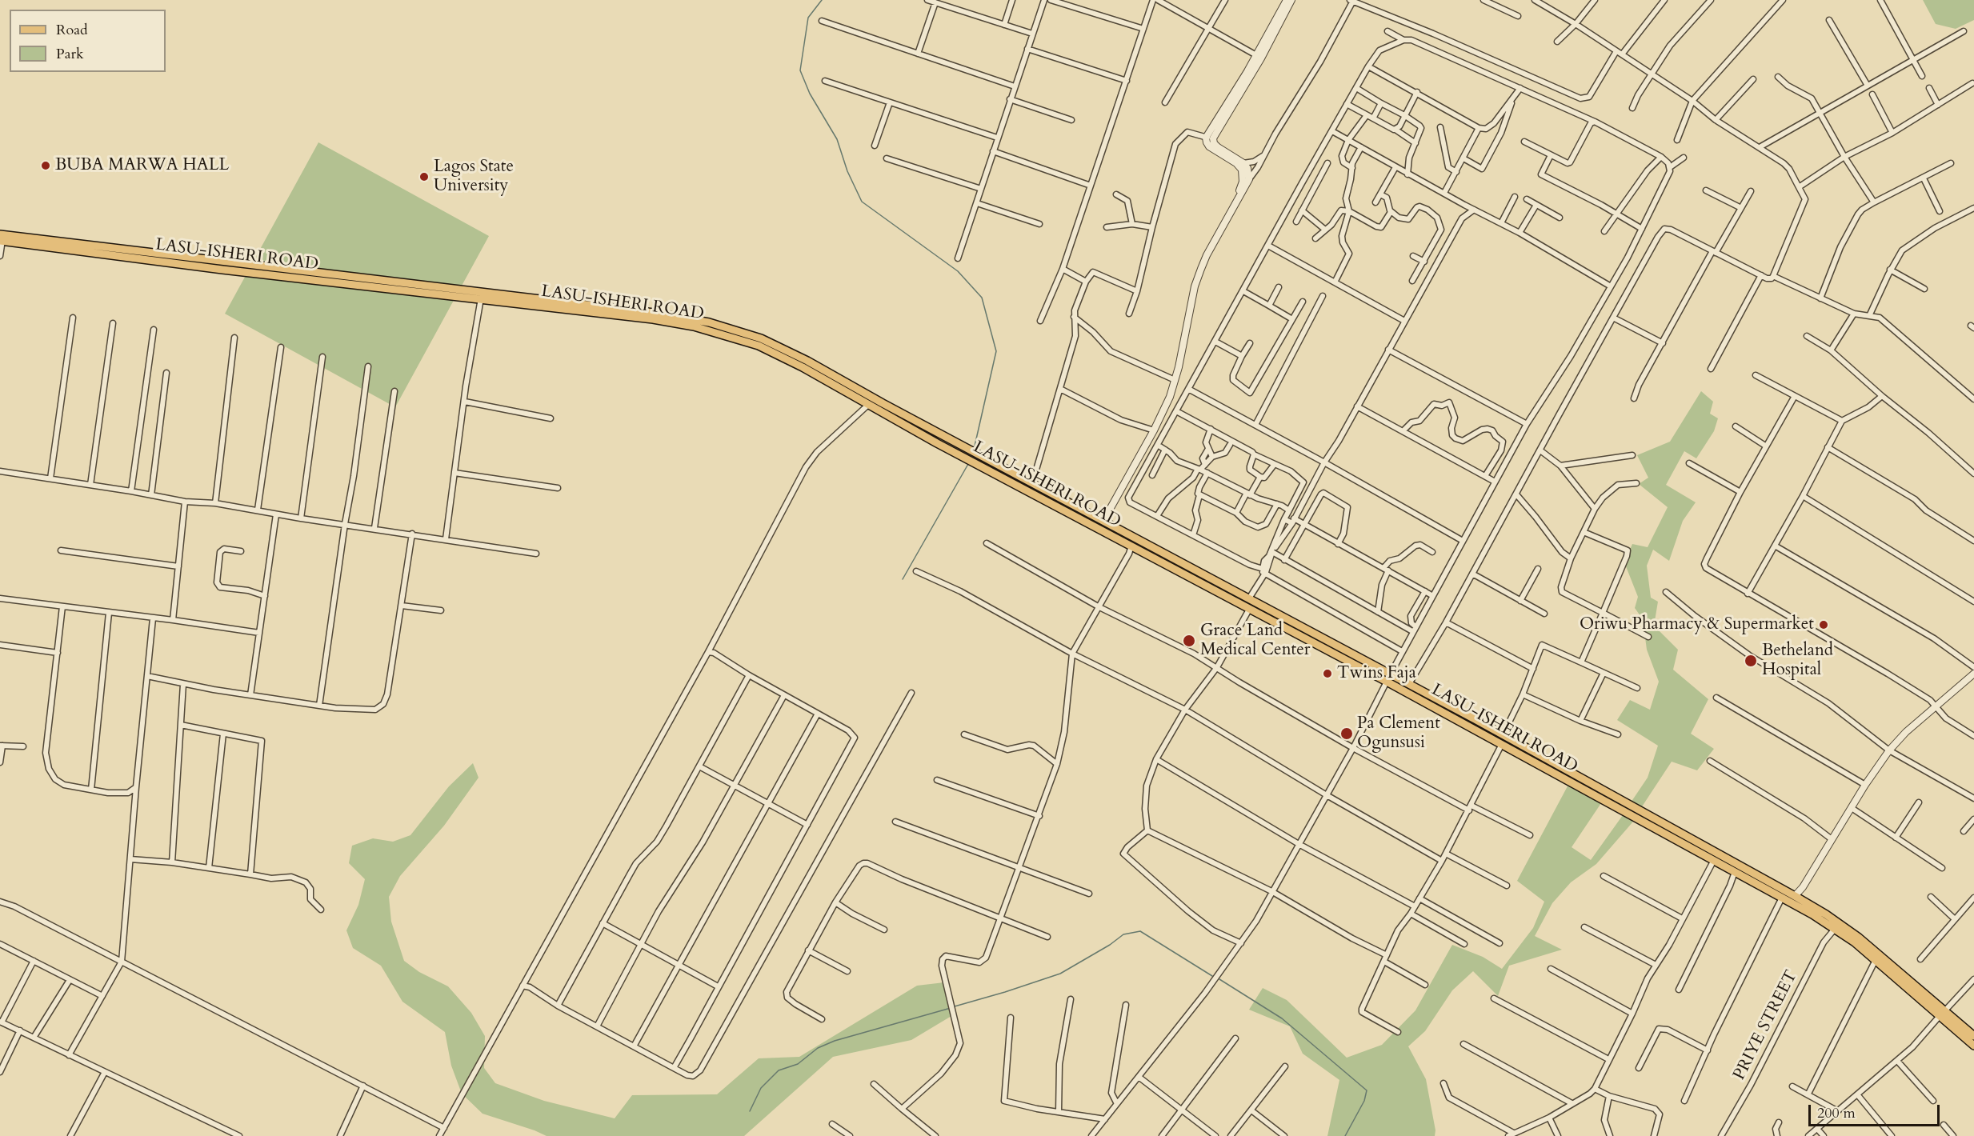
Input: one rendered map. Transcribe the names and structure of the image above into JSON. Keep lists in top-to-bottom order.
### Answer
{
  "streets": {
    "main road": ["LASU-ISHERI ROAD"],
    "street": ["PRIYE STREET"]
  },
  "crossings": [
    ["LASU-ISHERI ROAD", "PRIYE STREET"]
  ],
  "places": [
    "BUBA MARWA HALL",
    "Lagos State University",
    "Oriwu Pharmacy & Supermarket",
    "Grace Land Medical Center",
    "Betheland Hospital",
    "Twins Faja",
    "Pa Clement Ogunsusi"
  ],
  "legend": ["Road", "Park"],
  "scale_bar": "200 m"
}
